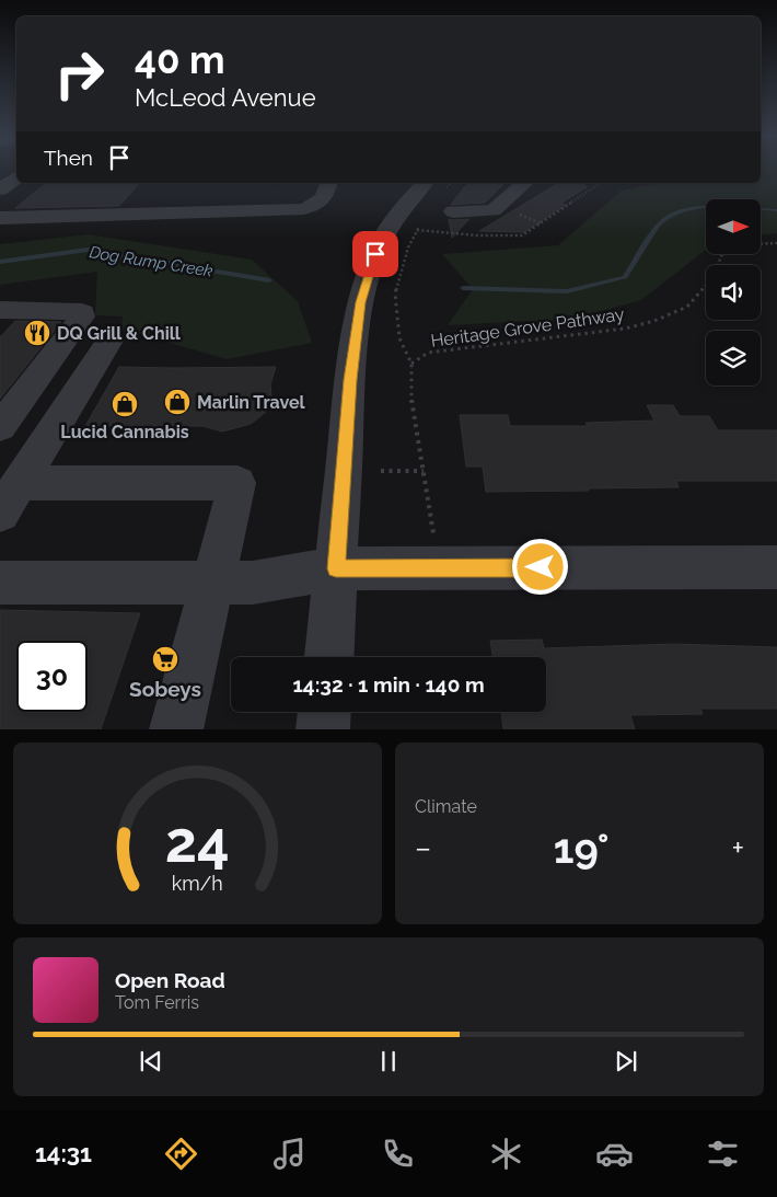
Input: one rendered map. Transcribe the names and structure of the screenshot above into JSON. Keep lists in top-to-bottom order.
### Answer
{
  "streets": {
    "path": ["Heritage Grove Pathway"]
  },
  "water": ["Dog Rump Creek"],
  "places": {
    "restaurant": ["DQ Grill & Chill"],
    "shop": ["Marlin Travel", "Lucid Cannabis"],
    "supermarket": ["Sobeys"]
  },
  "north": "right",
  "page": {
    "turn": ["40 m", "McLeod Avenue"],
    "then": "Then",
    "limit": "30",
    "trip": "14:32 · 1 min · 140 m",
    "tile": "Climate",
    "heat": ["−", "19°", "+"],
    "song": ["Open Road", "Tom Ferris"],
    "tabs": "14:31",
    "gauge": ["24", "km/h"]
  }
}
